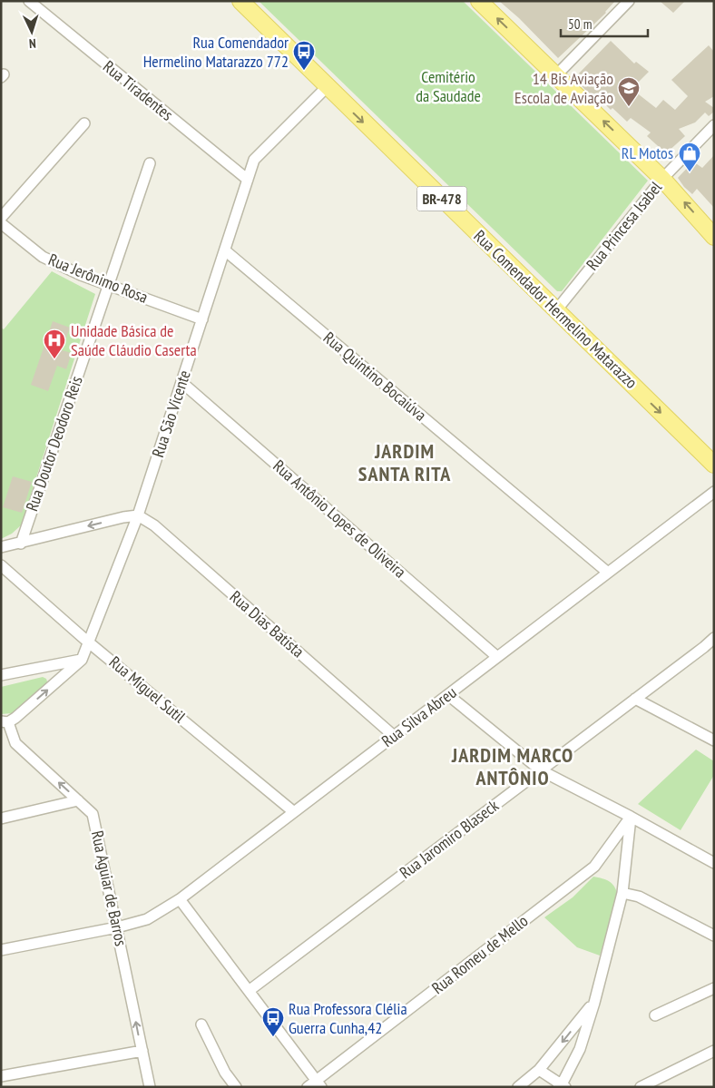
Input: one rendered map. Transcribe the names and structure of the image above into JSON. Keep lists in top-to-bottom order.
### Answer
{
  "streets": {
    "main road": ["BR-478", "Rua Comendador Hermelino Matarazzo"],
    "street": [
      "Rua Tiradentes",
      "Rua Princesa Isabel",
      "Rua Jerônimo Rosa",
      "Rua Quintino Bocaiúva",
      "Rua São Vicente",
      "Rua Doutor Deodoro Reis",
      "Rua Antônio Lopes de Oliveira",
      "Rua Dias Batista",
      "Rua Miguel Sutil",
      "Rua Silva Abreu",
      "Rua Jaromiro Blaseck",
      "Rua Aguiar de Barros",
      "Rua Romeu de Mello"
    ]
  },
  "crossings": [
    ["Rua Tiradentes", "Rua São Vicente"],
    ["Rua Princesa Isabel", "Rua Comendador Hermelino Matarazzo"],
    ["Rua Jerônimo Rosa", "Rua São Vicente"],
    ["Rua Jerônimo Rosa", "Rua Doutor Deodoro Reis"],
    ["Rua Comendador Hermelino Matarazzo", "Rua São Vicente"],
    ["Rua Quintino Bocaiúva", "Rua São Vicente"],
    ["Rua Quintino Bocaiúva", "Rua Silva Abreu"],
    ["Rua São Vicente", "Rua Antônio Lopes de Oliveira"],
    ["Rua São Vicente", "Rua Dias Batista"],
    ["Rua São Vicente", "Rua Miguel Sutil"],
    ["Rua Antônio Lopes de Oliveira", "Rua Silva Abreu"],
    ["Rua Dias Batista", "Rua Silva Abreu"],
    ["Rua Miguel Sutil", "Rua Silva Abreu"],
    ["Rua Silva Abreu", "Rua Aguiar de Barros"]
  ],
  "one_way": ["Rua Comendador Hermelino Matarazzo", "Rua Aguiar de Barros"],
  "districts": ["JARDIM SANTA RITA", "JARDIM MARCO ANTÔNIO"],
  "parks": ["Cemitério da Saudade"],
  "places": {
    "bus stop": ["Rua Comendador Hermelino Matarazzo 772", "Rua Professora Clélia Guerra Cunha,42"],
    "school or university": ["14 Bis Aviação Escola de Aviação"],
    "shop": ["RL Motos"],
    "hospital": ["Unidade Básica de Saúde Cláudio Caserta"]
  },
  "scale_bar": "50 m",
  "north": "bottom"
}
